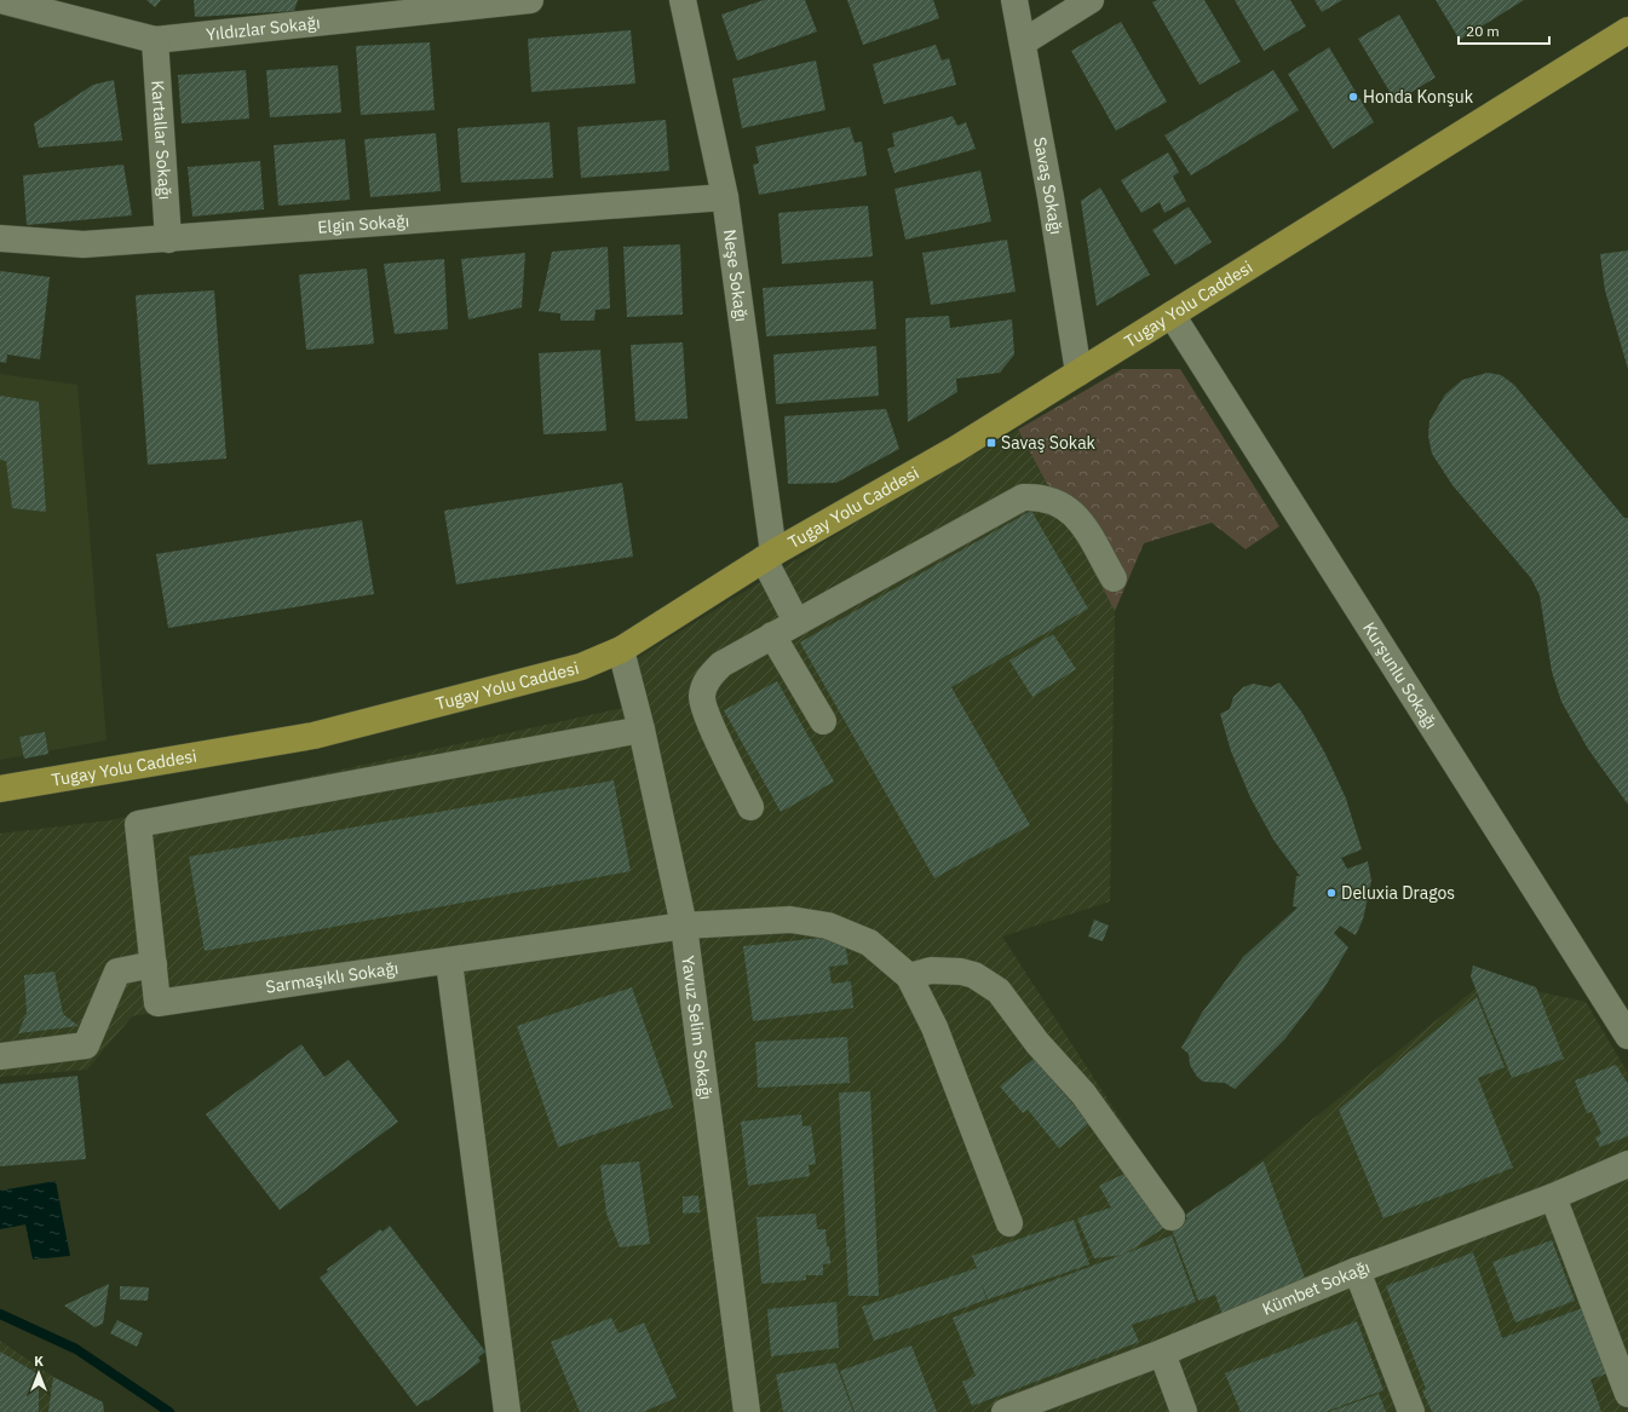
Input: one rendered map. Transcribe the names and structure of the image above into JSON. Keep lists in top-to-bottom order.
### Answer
{
  "streets": {
    "main road": ["Tugay Yolu Caddesi"],
    "street": [
      "Yıldızlar Sokağı",
      "Kartallar Sokağı",
      "Savaş Sokağı",
      "Elgin Sokağı",
      "Neşe Sokağı",
      "Kurşunlu Sokağı",
      "Sarmaşıklı Sokağı",
      "Yavuz Selim Sokağı",
      "Kümbet Sokağı"
    ]
  },
  "crossings": [
    ["Yıldızlar Sokağı", "Kartallar Sokağı"],
    ["Kartallar Sokağı", "Elgin Sokağı"],
    ["Savaş Sokağı", "Tugay Yolu Caddesi"],
    ["Elgin Sokağı", "Neşe Sokağı"],
    ["Neşe Sokağı", "Tugay Yolu Caddesi"],
    ["Tugay Yolu Caddesi", "Kurşunlu Sokağı"],
    ["Tugay Yolu Caddesi", "Yavuz Selim Sokağı"],
    ["Sarmaşıklı Sokağı", "Yavuz Selim Sokağı"]
  ],
  "places": {
    "other": ["Honda Konşuk", "Deluxia Dragos"],
    "transit": ["Savaş Sokak"]
  },
  "scale_bar": "20 m",
  "north": "top"
}
